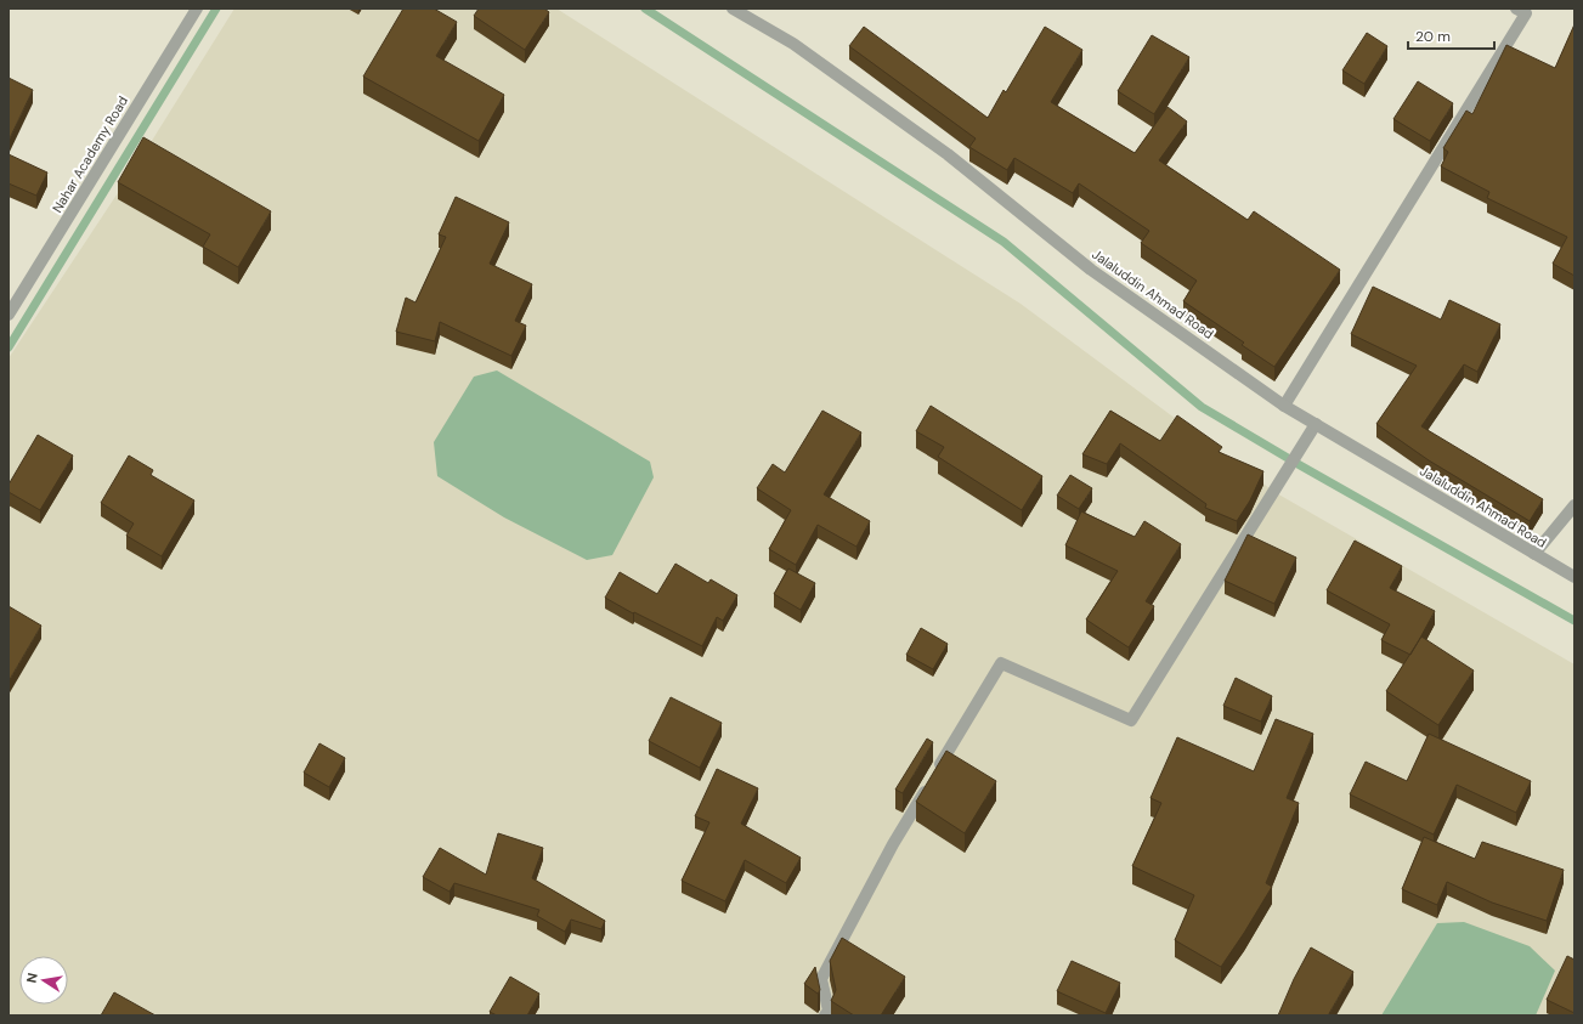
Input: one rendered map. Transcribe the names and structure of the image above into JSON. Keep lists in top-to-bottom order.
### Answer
{
  "streets": {
    "street": ["Nahar Academy Road", "Jalaluddin Ahmad Road"]
  },
  "scale_bar": "20 m",
  "north": "left"
}
